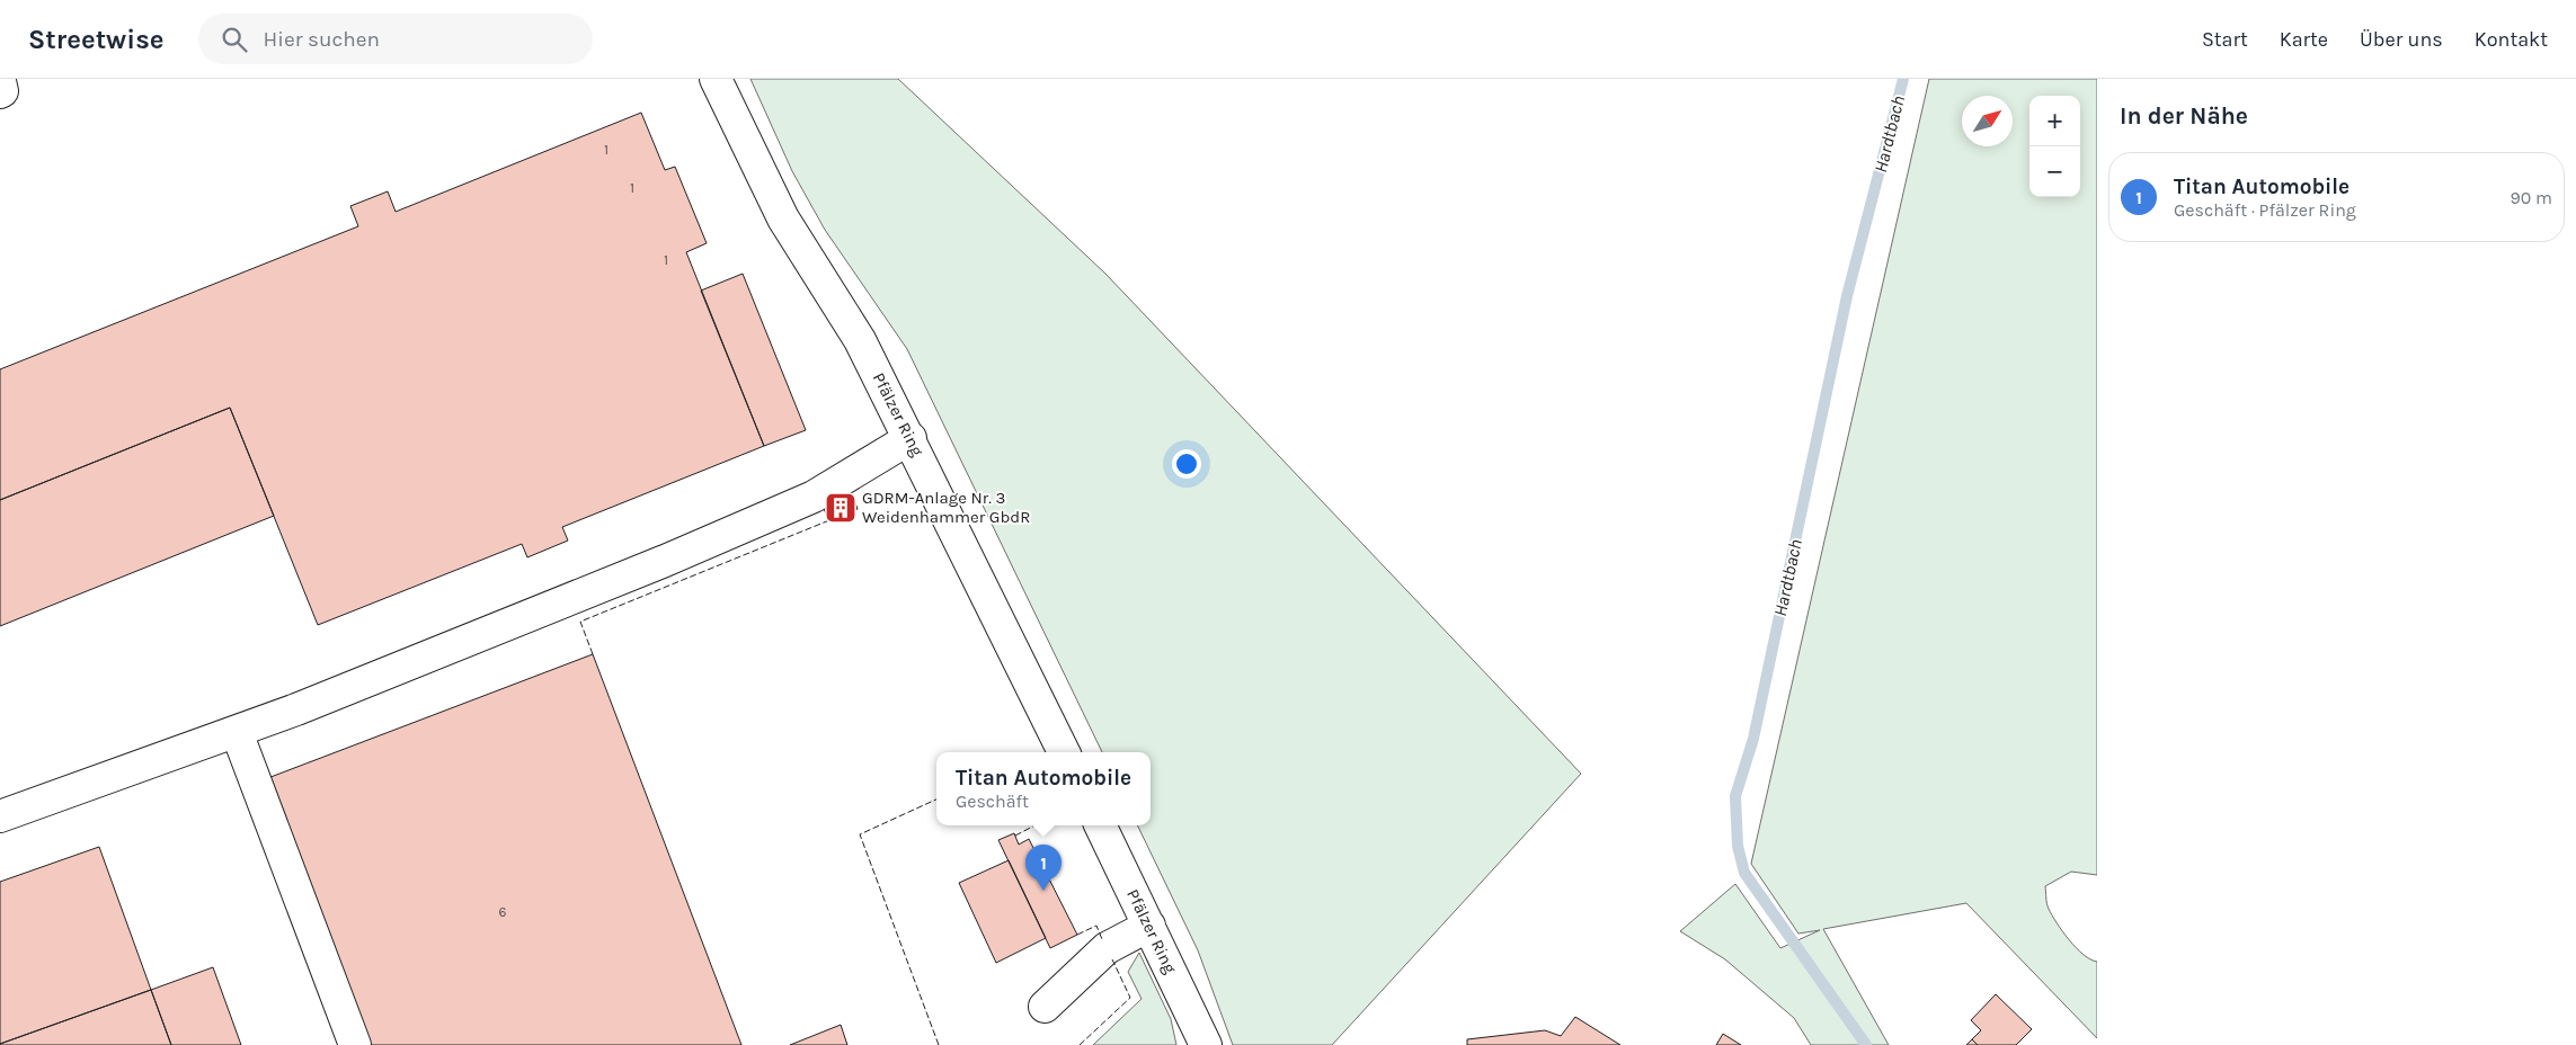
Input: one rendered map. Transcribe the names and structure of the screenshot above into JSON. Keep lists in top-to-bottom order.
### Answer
{
  "streets": {
    "street": ["Pfälzer Ring"]
  },
  "water": ["Hardtbach"],
  "places": {
    "building": ["GDRM-Anlage Nr. 3 Weidenhammer GbdR"]
  },
  "house_numbers": [
    "1",
    "1",
    "1",
    "6"
  ],
  "north": "top right",
  "page": {
    "header": "Streetwise",
    "search": "Hier suchen",
    "nav": [
      "Start",
      "Karte",
      "Über uns",
      "Kontakt"
    ],
    "heading": "In der Nähe",
    "map_buttons": ["+", "−"],
    "list": [
      {
        "mark": "1",
        "name": "Titan Automobile",
        "note": "Geschäft · Pfälzer Ring",
        "value": "90 m"
      }
    ],
    "popup": ["Titan Automobile", "Geschäft"],
    "pins": "1"
  }
}
